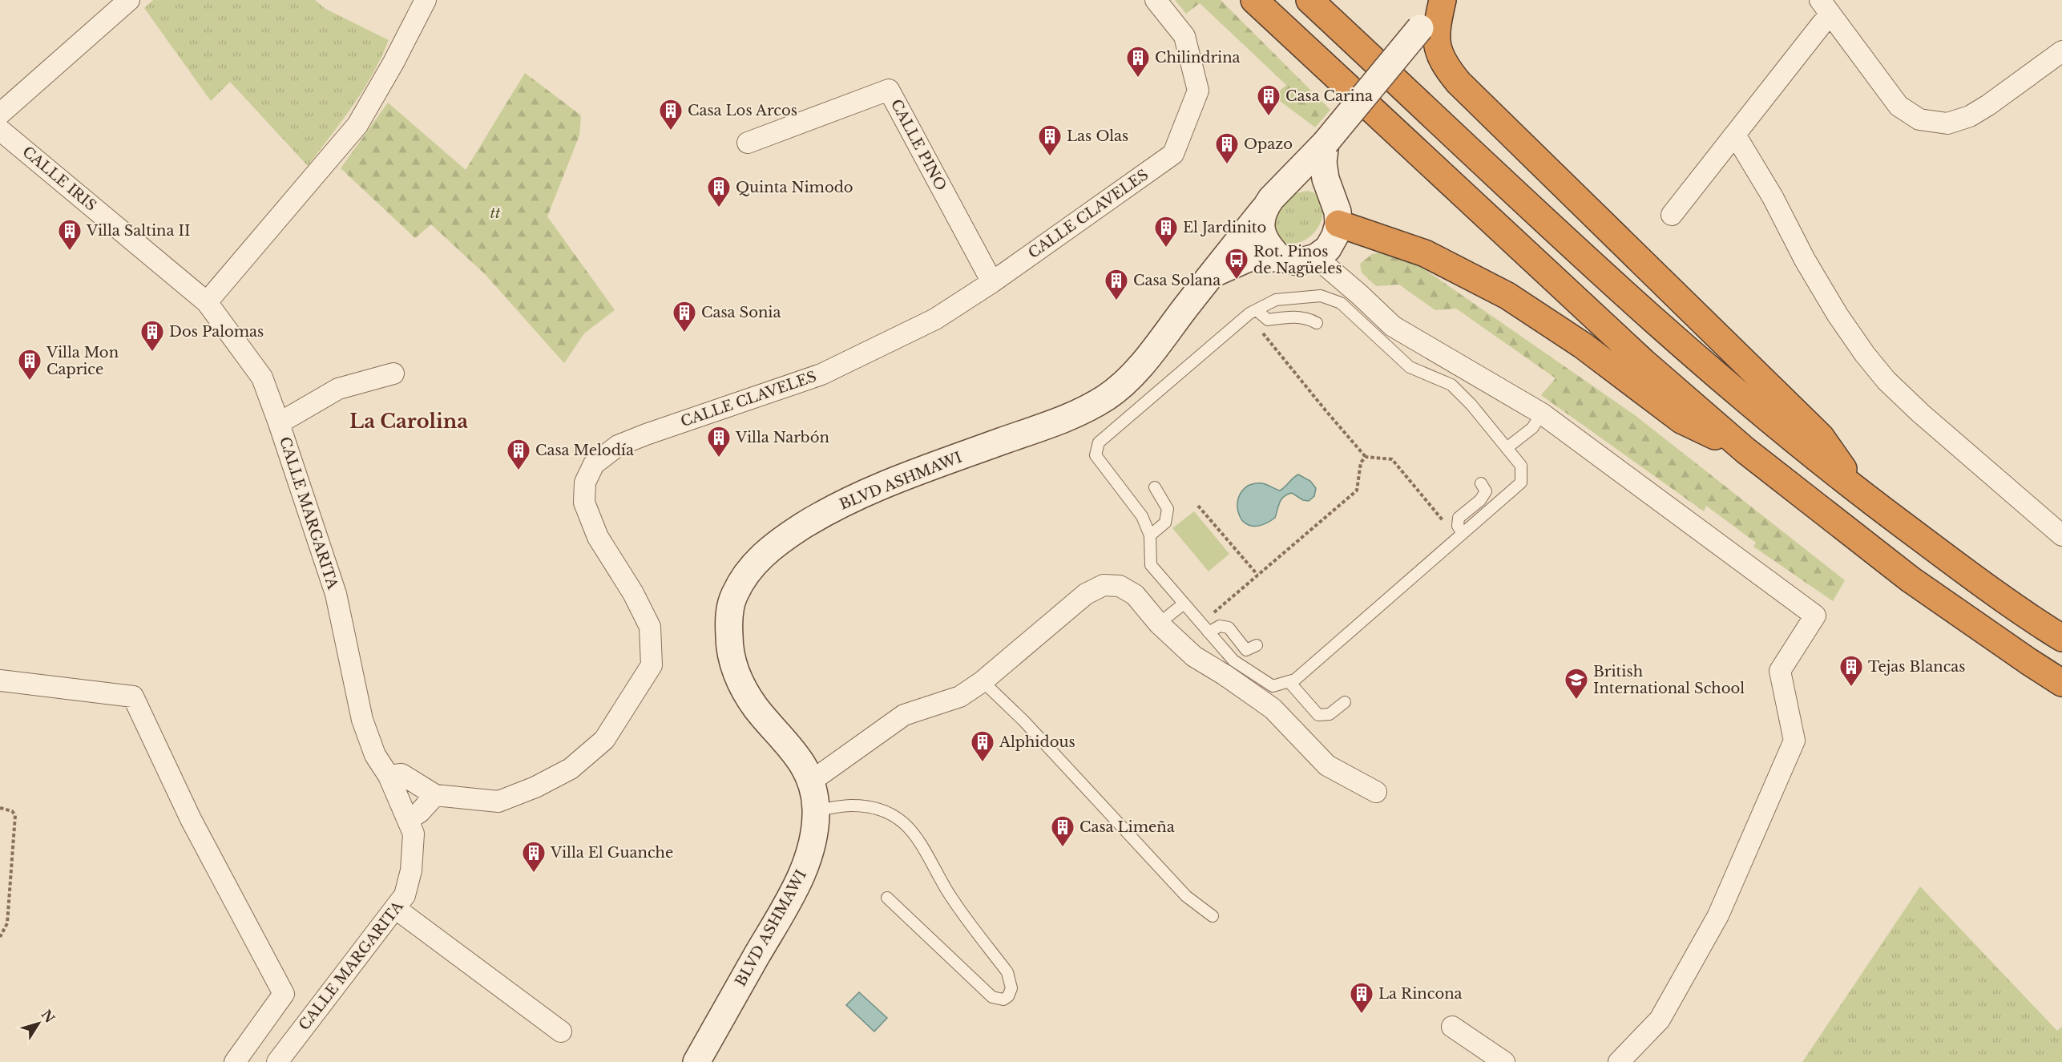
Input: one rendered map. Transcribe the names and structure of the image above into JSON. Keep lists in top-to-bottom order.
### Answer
{
  "streets": {
    "street": [
      "CALLE PINO",
      "CALLE IRIS",
      "CALLE CLAVELES",
      "BLVD ASHMAWI",
      "CALLE MARGARITA"
    ]
  },
  "crossings": [
    ["CALLE PINO", "CALLE CLAVELES"],
    ["CALLE IRIS", "CALLE MARGARITA"],
    ["CALLE CLAVELES", "CALLE MARGARITA"]
  ],
  "districts": ["La Carolina"],
  "parks": ["tt"],
  "places": {
    "building": [
      "Chilindrina",
      "Casa Carina",
      "Casa Los Arcos",
      "Las Olas",
      "Opazo",
      "Quinta Nimodo",
      "El Jardinito",
      "Villa Saltina II",
      "Casa Solana",
      "Casa Sonia",
      "Dos Palomas",
      "Villa Mon Caprice",
      "Villa Narbón",
      "Casa Melodía",
      "Tejas Blancas",
      "Alphidous",
      "Casa Limeña",
      "Villa El Guanche",
      "La Rincona"
    ],
    "bus stop": ["Rot. Pinos de Nagüeles"],
    "school or university": ["British International School"]
  },
  "north": "top right"
}
